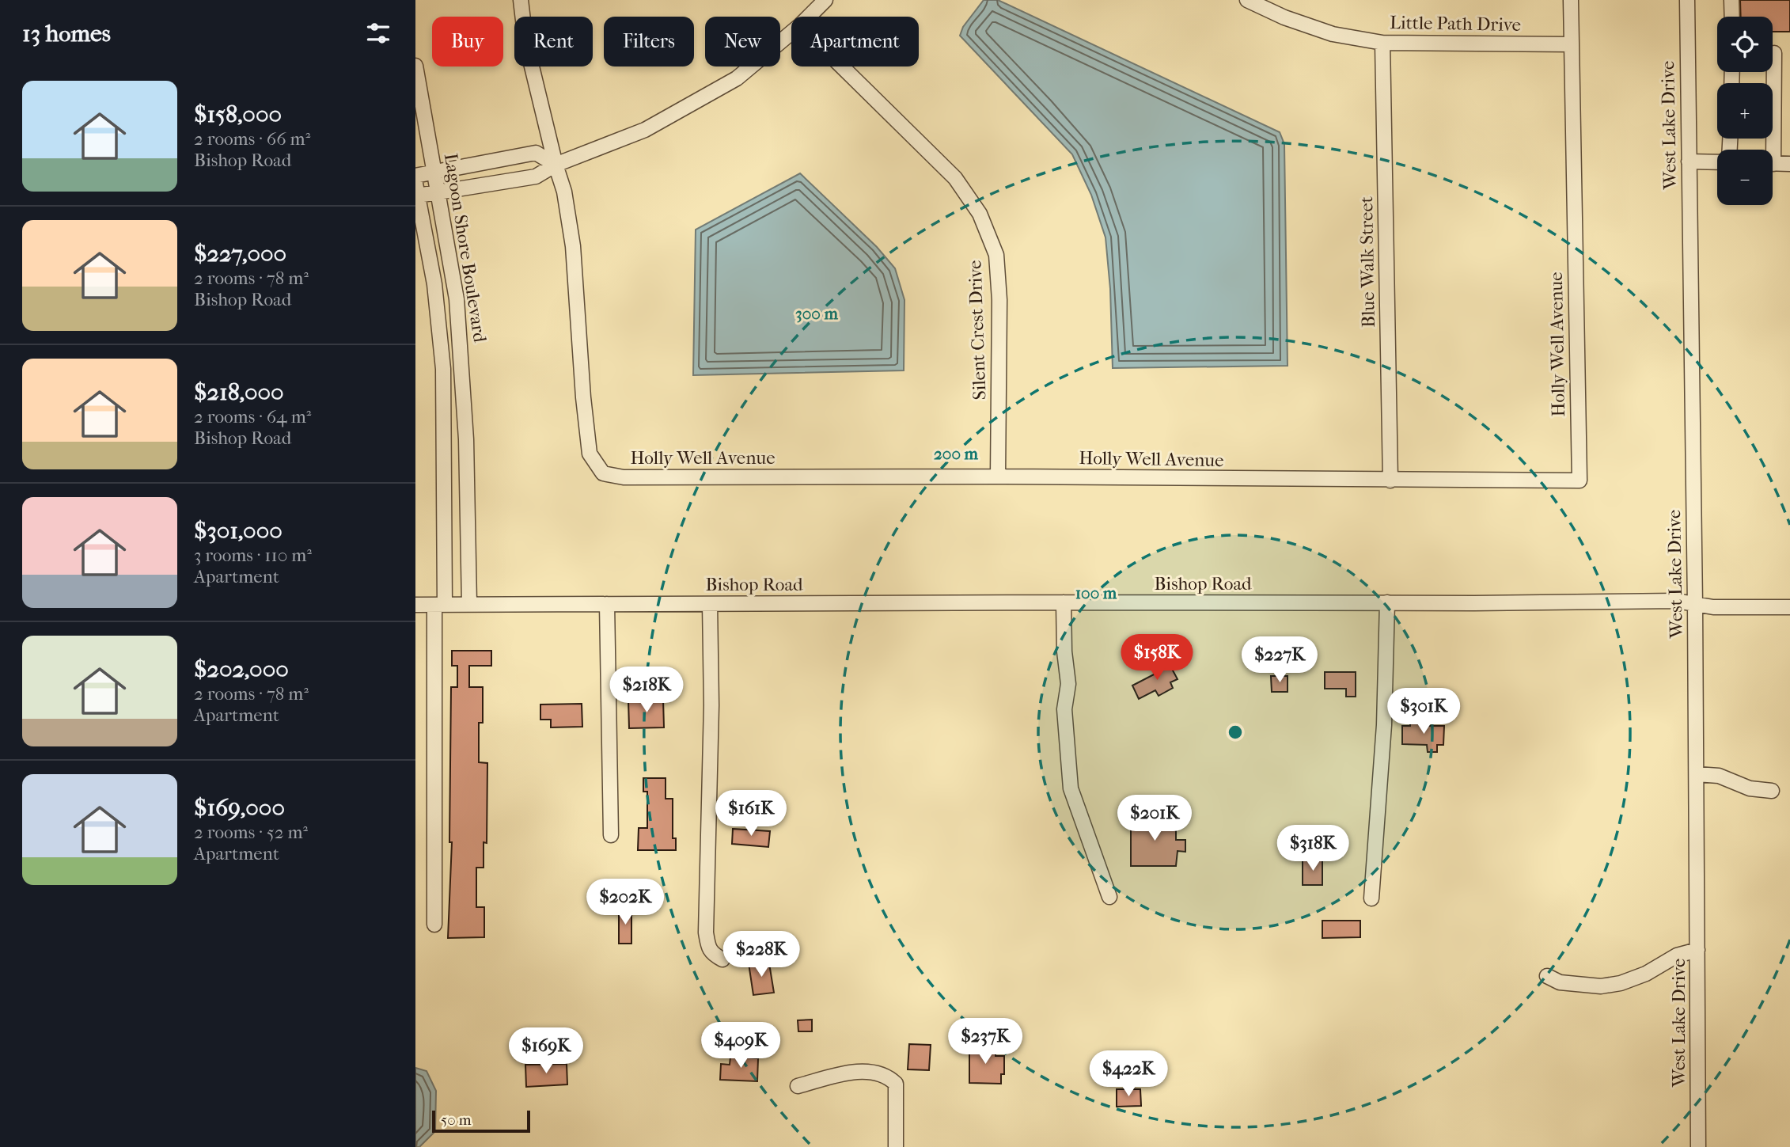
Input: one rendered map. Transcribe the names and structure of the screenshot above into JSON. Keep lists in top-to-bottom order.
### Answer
{
  "streets": {
    "street": [
      "Little Path Drive",
      "West Lake Drive",
      "Lagoon Shore Boulevard",
      "Blue Walk Street",
      "Silent Crest Drive",
      "Holly Well Avenue",
      "Bishop Road"
    ]
  },
  "crossings": [
    ["Little Path Drive", "Blue Walk Street"],
    ["Little Path Drive", "Holly Well Avenue"],
    ["West Lake Drive", "Bishop Road"],
    ["Lagoon Shore Boulevard", "Bishop Road"],
    ["Blue Walk Street", "Holly Well Avenue"],
    ["Silent Crest Drive", "Holly Well Avenue"]
  ],
  "scale_bar": "50 m",
  "page": {
    "heading": "13 homes",
    "map_buttons": ["+", "−"],
    "chip": [
      "Buy",
      "Rent",
      "Filters",
      "New",
      "Apartment"
    ],
    "list": [
      {
        "name": "$158,000",
        "note": "2 rooms · 66 m² · Bishop Road"
      },
      {
        "name": "$227,000",
        "note": "2 rooms · 78 m² · Bishop Road"
      },
      {
        "name": "$218,000",
        "note": "2 rooms · 64 m² · Bishop Road"
      },
      {
        "name": "$301,000",
        "note": "3 rooms · 110 m² · Apartment"
      },
      {
        "name": "$202,000",
        "note": "2 rooms · 78 m² · Apartment"
      },
      {
        "name": "$169,000",
        "note": "2 rooms · 52 m² · Apartment"
      }
    ],
    "price": [
      "$158K",
      "$227K",
      "$218K",
      "$301K",
      "$161K",
      "$201K",
      "$318K",
      "$202K",
      "$228K",
      "$237K",
      "$409K",
      "$169K",
      "$422K"
    ],
    "scale": "50 m"
  },
  "rings": ["300 m", "200 m", "100 m"]
}
